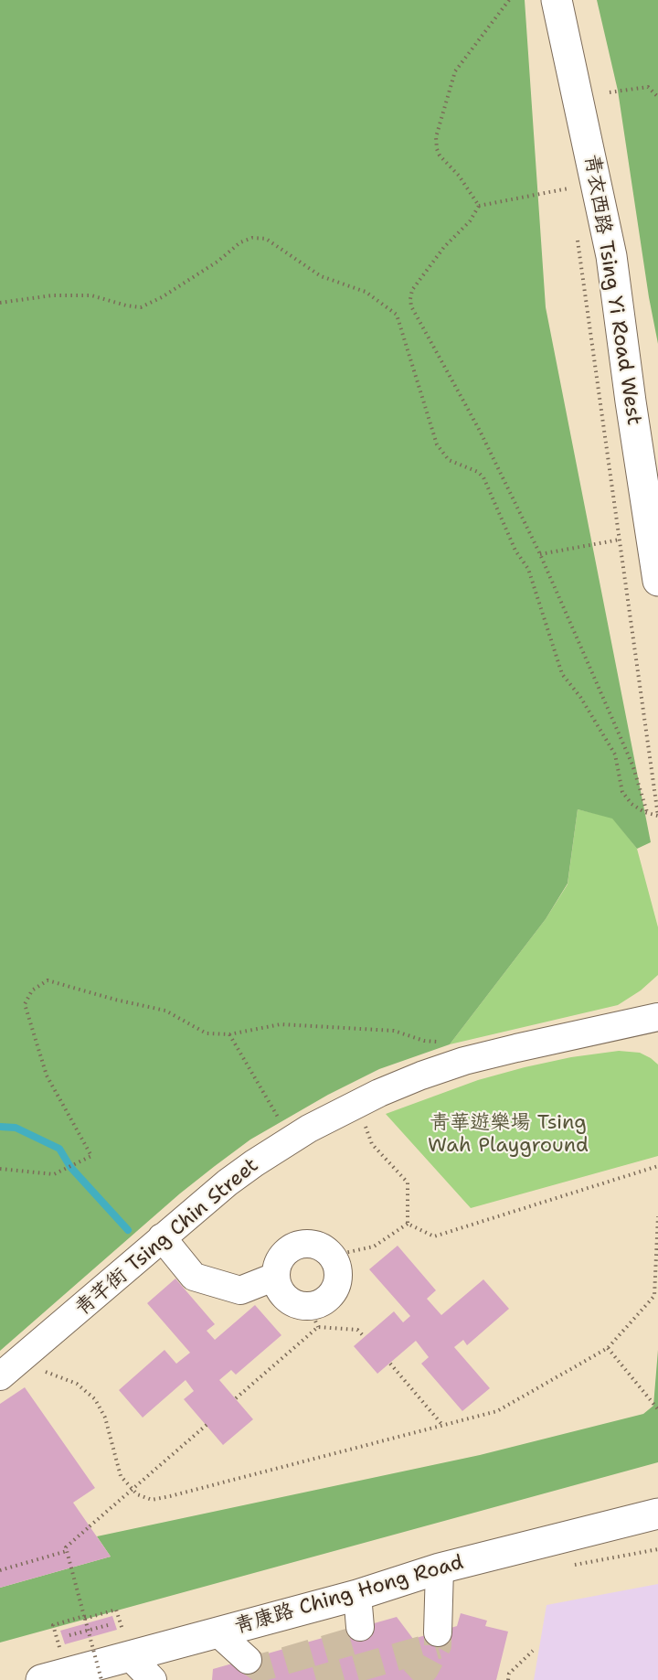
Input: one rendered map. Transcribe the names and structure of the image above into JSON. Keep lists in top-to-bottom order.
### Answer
{
  "streets": {
    "main road": ["青衣西路 Tsing Yi Road West", "青康路 Ching Hong Road"],
    "lane": ["青芊街 Tsing Chin Street"]
  },
  "parks": ["青華遊樂場 Tsing Wah Playground"]
}
